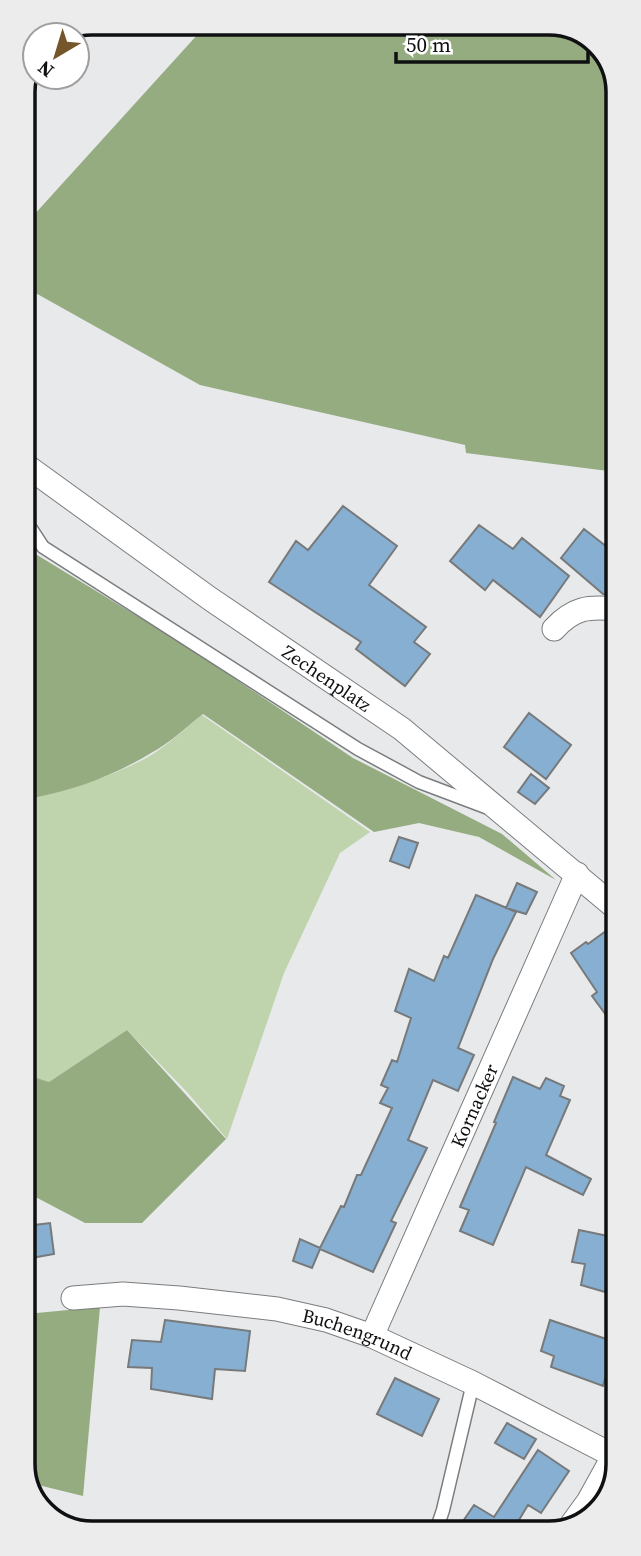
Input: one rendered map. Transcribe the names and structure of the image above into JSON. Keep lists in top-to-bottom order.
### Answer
{
  "streets": {
    "street": ["Zechenplatz", "Kornacker", "Buchengrund"]
  },
  "crossings": [
    ["Zechenplatz", "Kornacker"],
    ["Kornacker", "Buchengrund"]
  ],
  "scale_bar": "50 m",
  "north": "bottom left"
}
